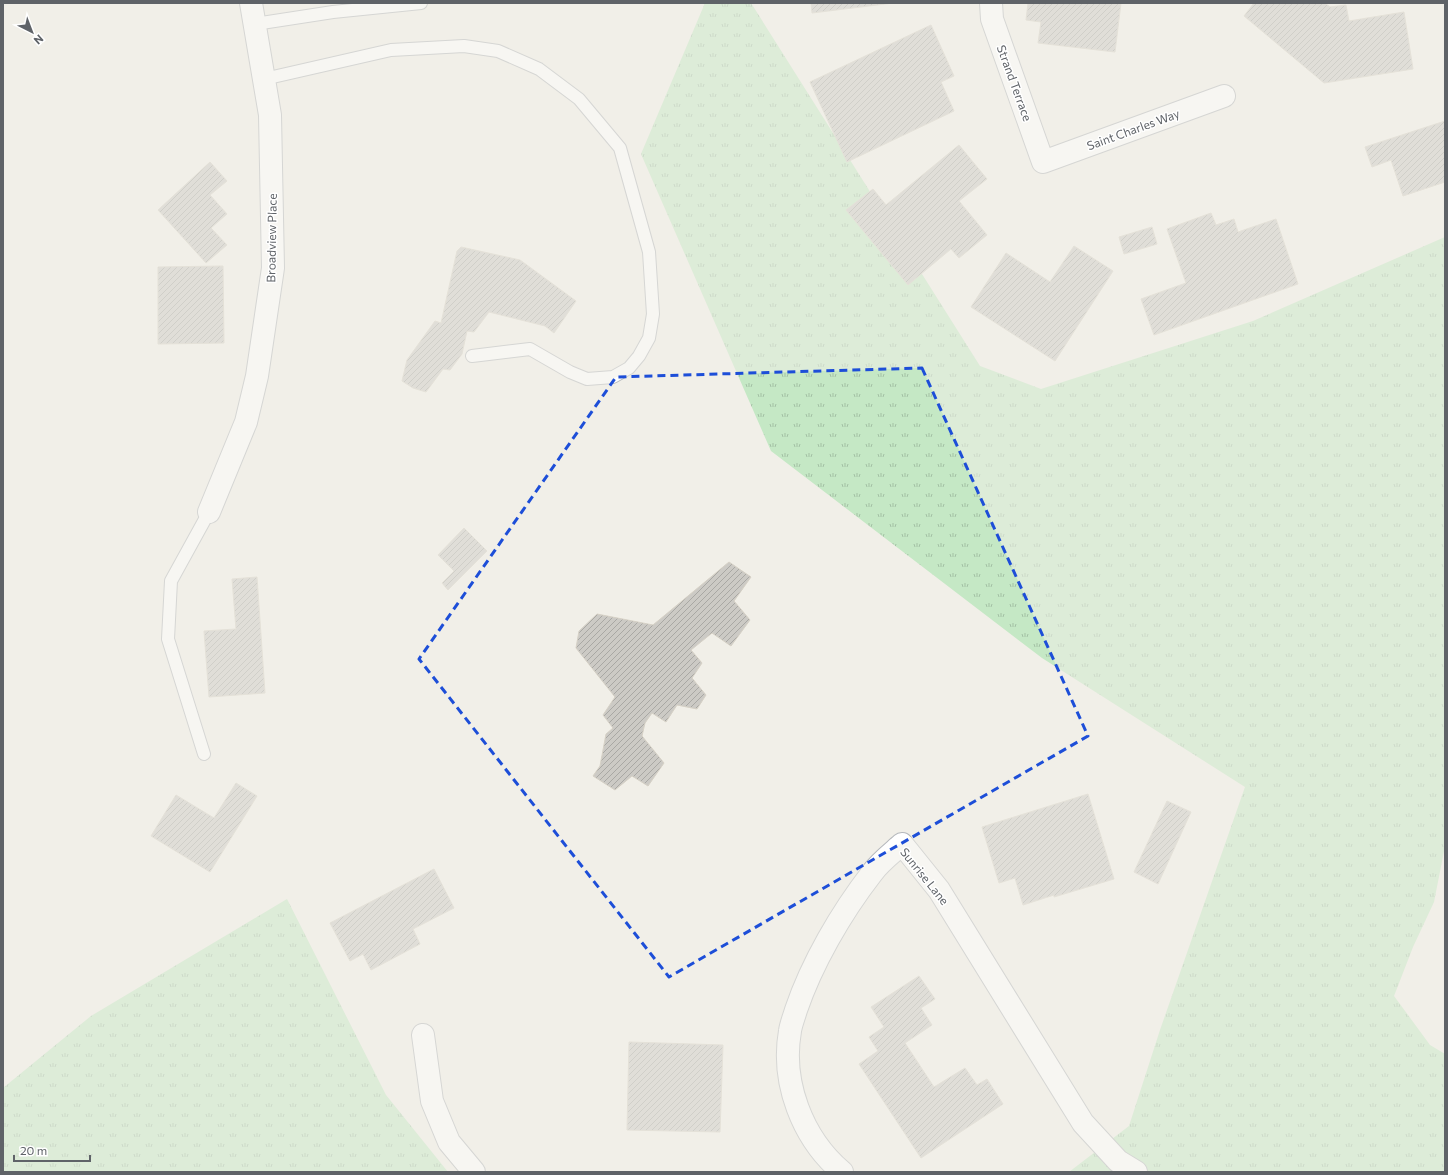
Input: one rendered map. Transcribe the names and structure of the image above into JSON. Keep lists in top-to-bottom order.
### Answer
{
  "streets": {
    "street": [
      "Strand Terrace",
      "Saint Charles Way",
      "Broadview Place",
      "Sunrise Lane"
    ]
  },
  "crossings": [
    ["Strand Terrace", "Saint Charles Way"]
  ],
  "scale_bar": "20 m",
  "north": "bottom right"
}
